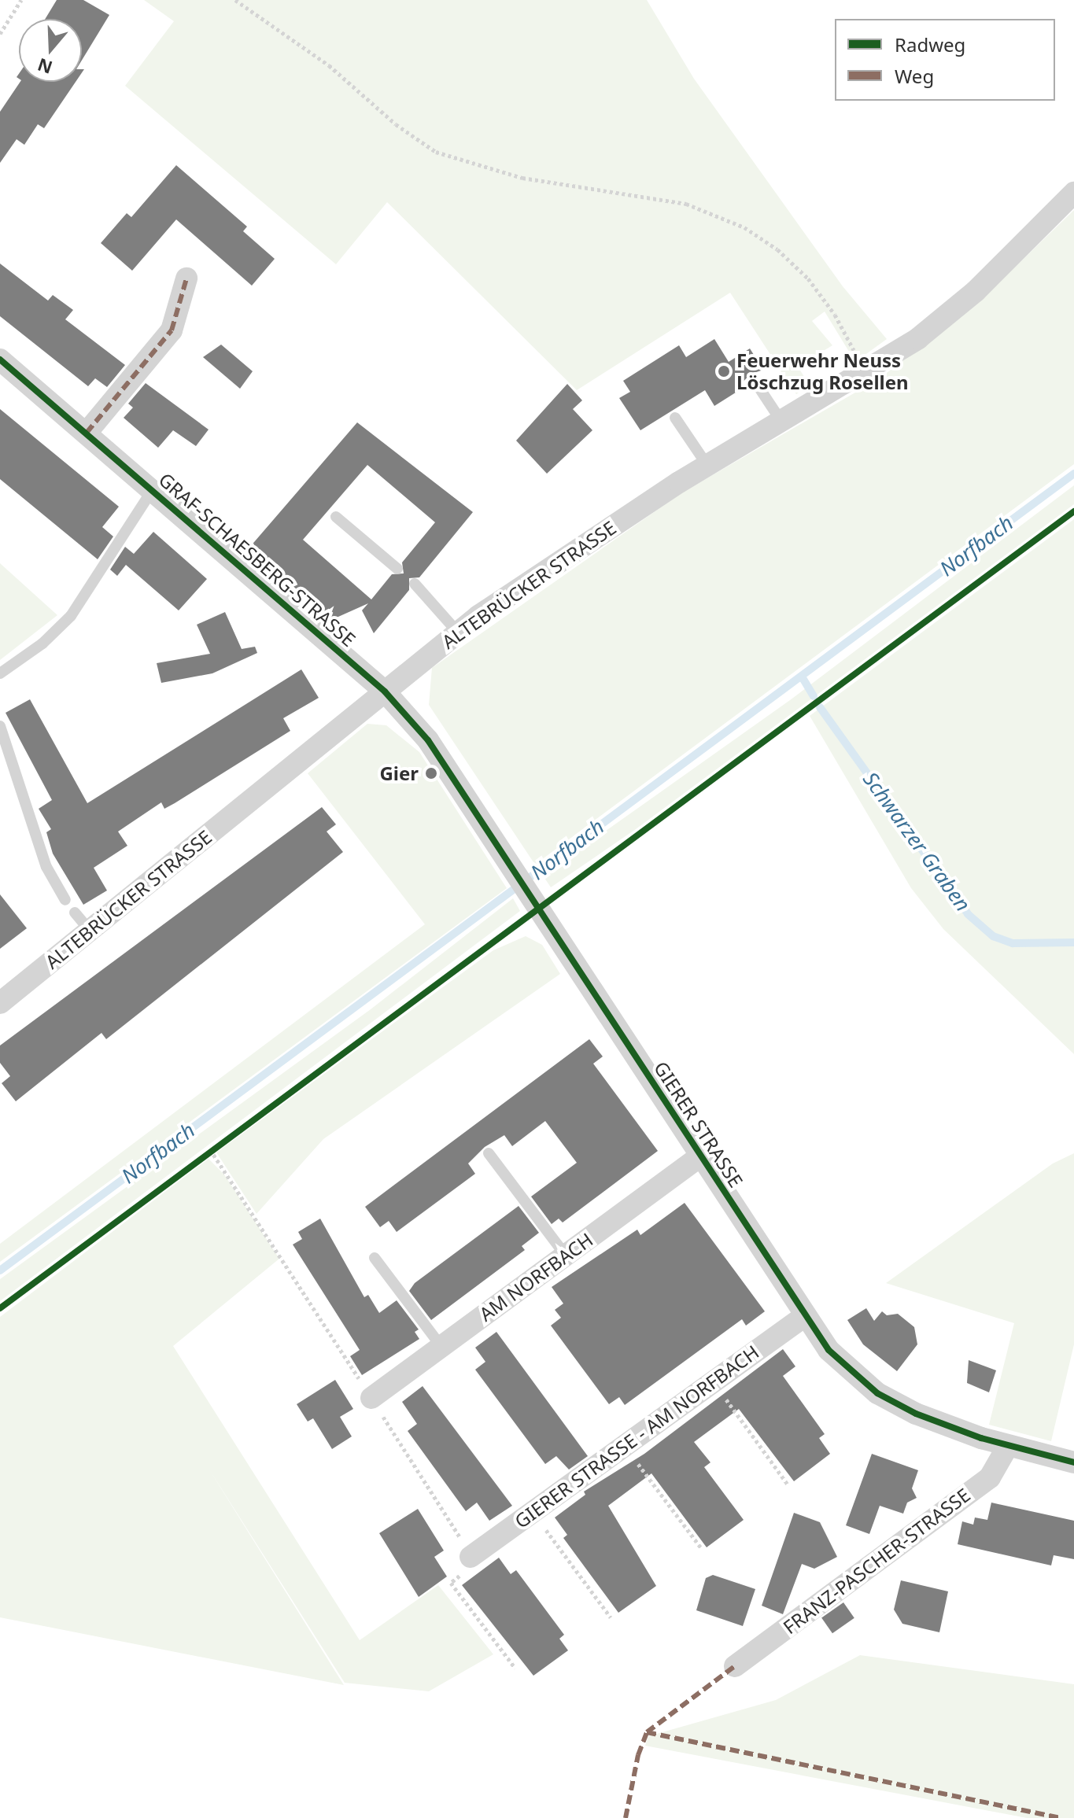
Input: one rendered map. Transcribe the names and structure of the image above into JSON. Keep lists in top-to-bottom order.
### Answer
{
  "streets": {
    "street": [
      "GRAF-SCHAESBERG-STRASSE",
      "ALTEBRÜCKER STRASSE",
      "GIERER STRASSE",
      "AM NORFBACH",
      "GIERER STRASSE - AM NORFBACH",
      "FRANZ-PASCHER-STRASSE"
    ]
  },
  "crossings": [
    ["GRAF-SCHAESBERG-STRASSE", "ALTEBRÜCKER STRASSE"],
    ["GRAF-SCHAESBERG-STRASSE", "GIERER STRASSE"],
    ["ALTEBRÜCKER STRASSE", "GIERER STRASSE"],
    ["GIERER STRASSE", "AM NORFBACH"],
    ["GIERER STRASSE", "GIERER STRASSE - AM NORFBACH"],
    ["GIERER STRASSE", "FRANZ-PASCHER-STRASSE"]
  ],
  "water": ["Norfbach", "Schwarzer Graben"],
  "places": ["Feuerwehr Neuss Löschzug Rosellen", "Gier"],
  "legend": ["Radweg", "Weg"],
  "north": "bottom"
}
